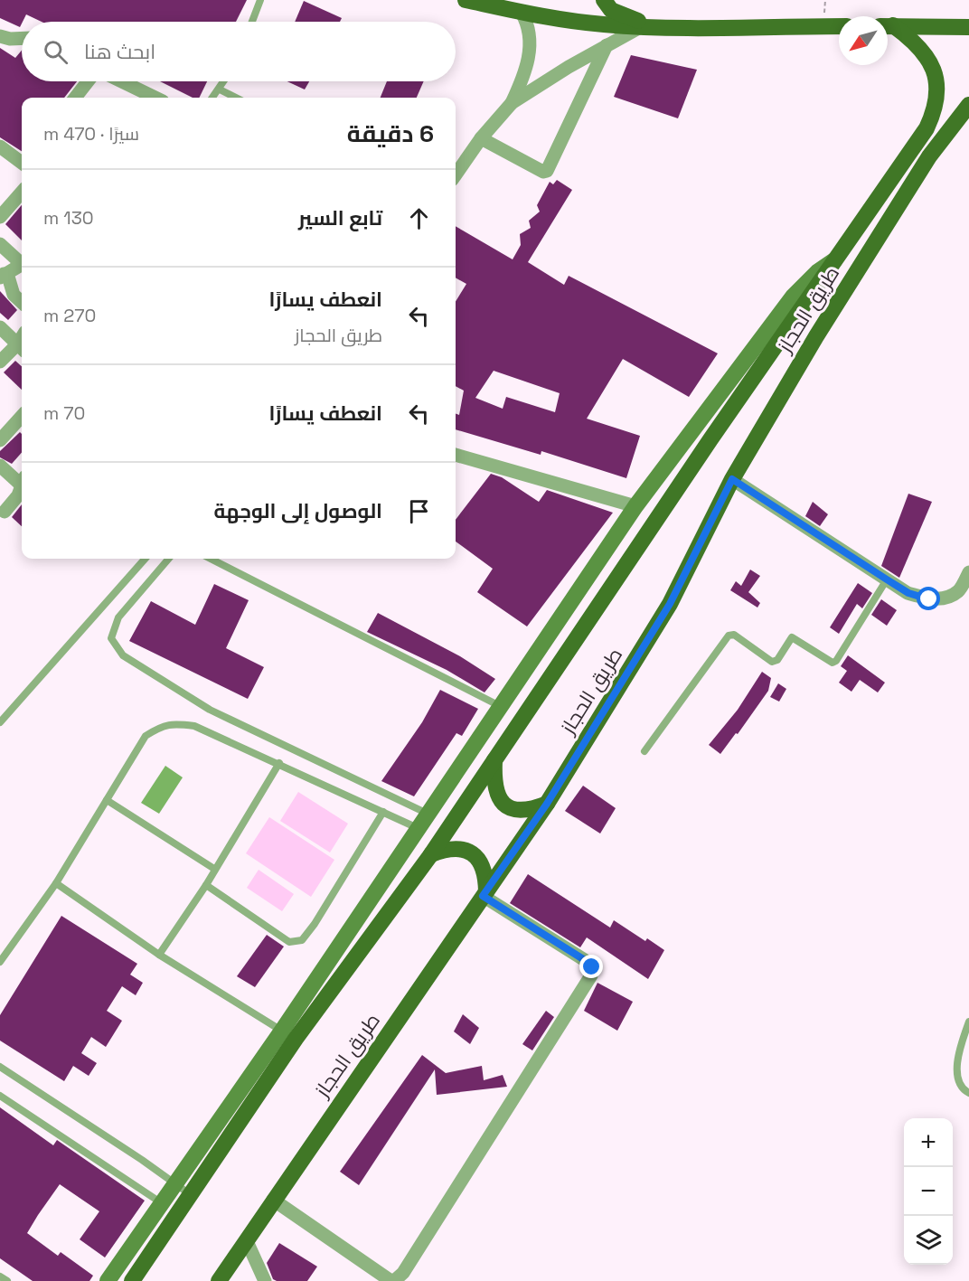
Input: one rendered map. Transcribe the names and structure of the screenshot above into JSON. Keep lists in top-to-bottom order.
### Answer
{
  "streets": {
    "main road": ["طريق الحجاز"]
  },
  "north": "bottom left",
  "page": {
    "search": "ابحث هنا",
    "heading": ["6 دقيقة", "سيرًا · 470 m"],
    "list": [
      ["تابع السير", "130 m"],
      ["انعطف يسارًا", "طريق الحجاز", "270 m"],
      ["انعطف يسارًا", "70 m"],
      "الوصول إلى الوجهة"
    ],
    "map_buttons": ["+", "−"]
  }
}
